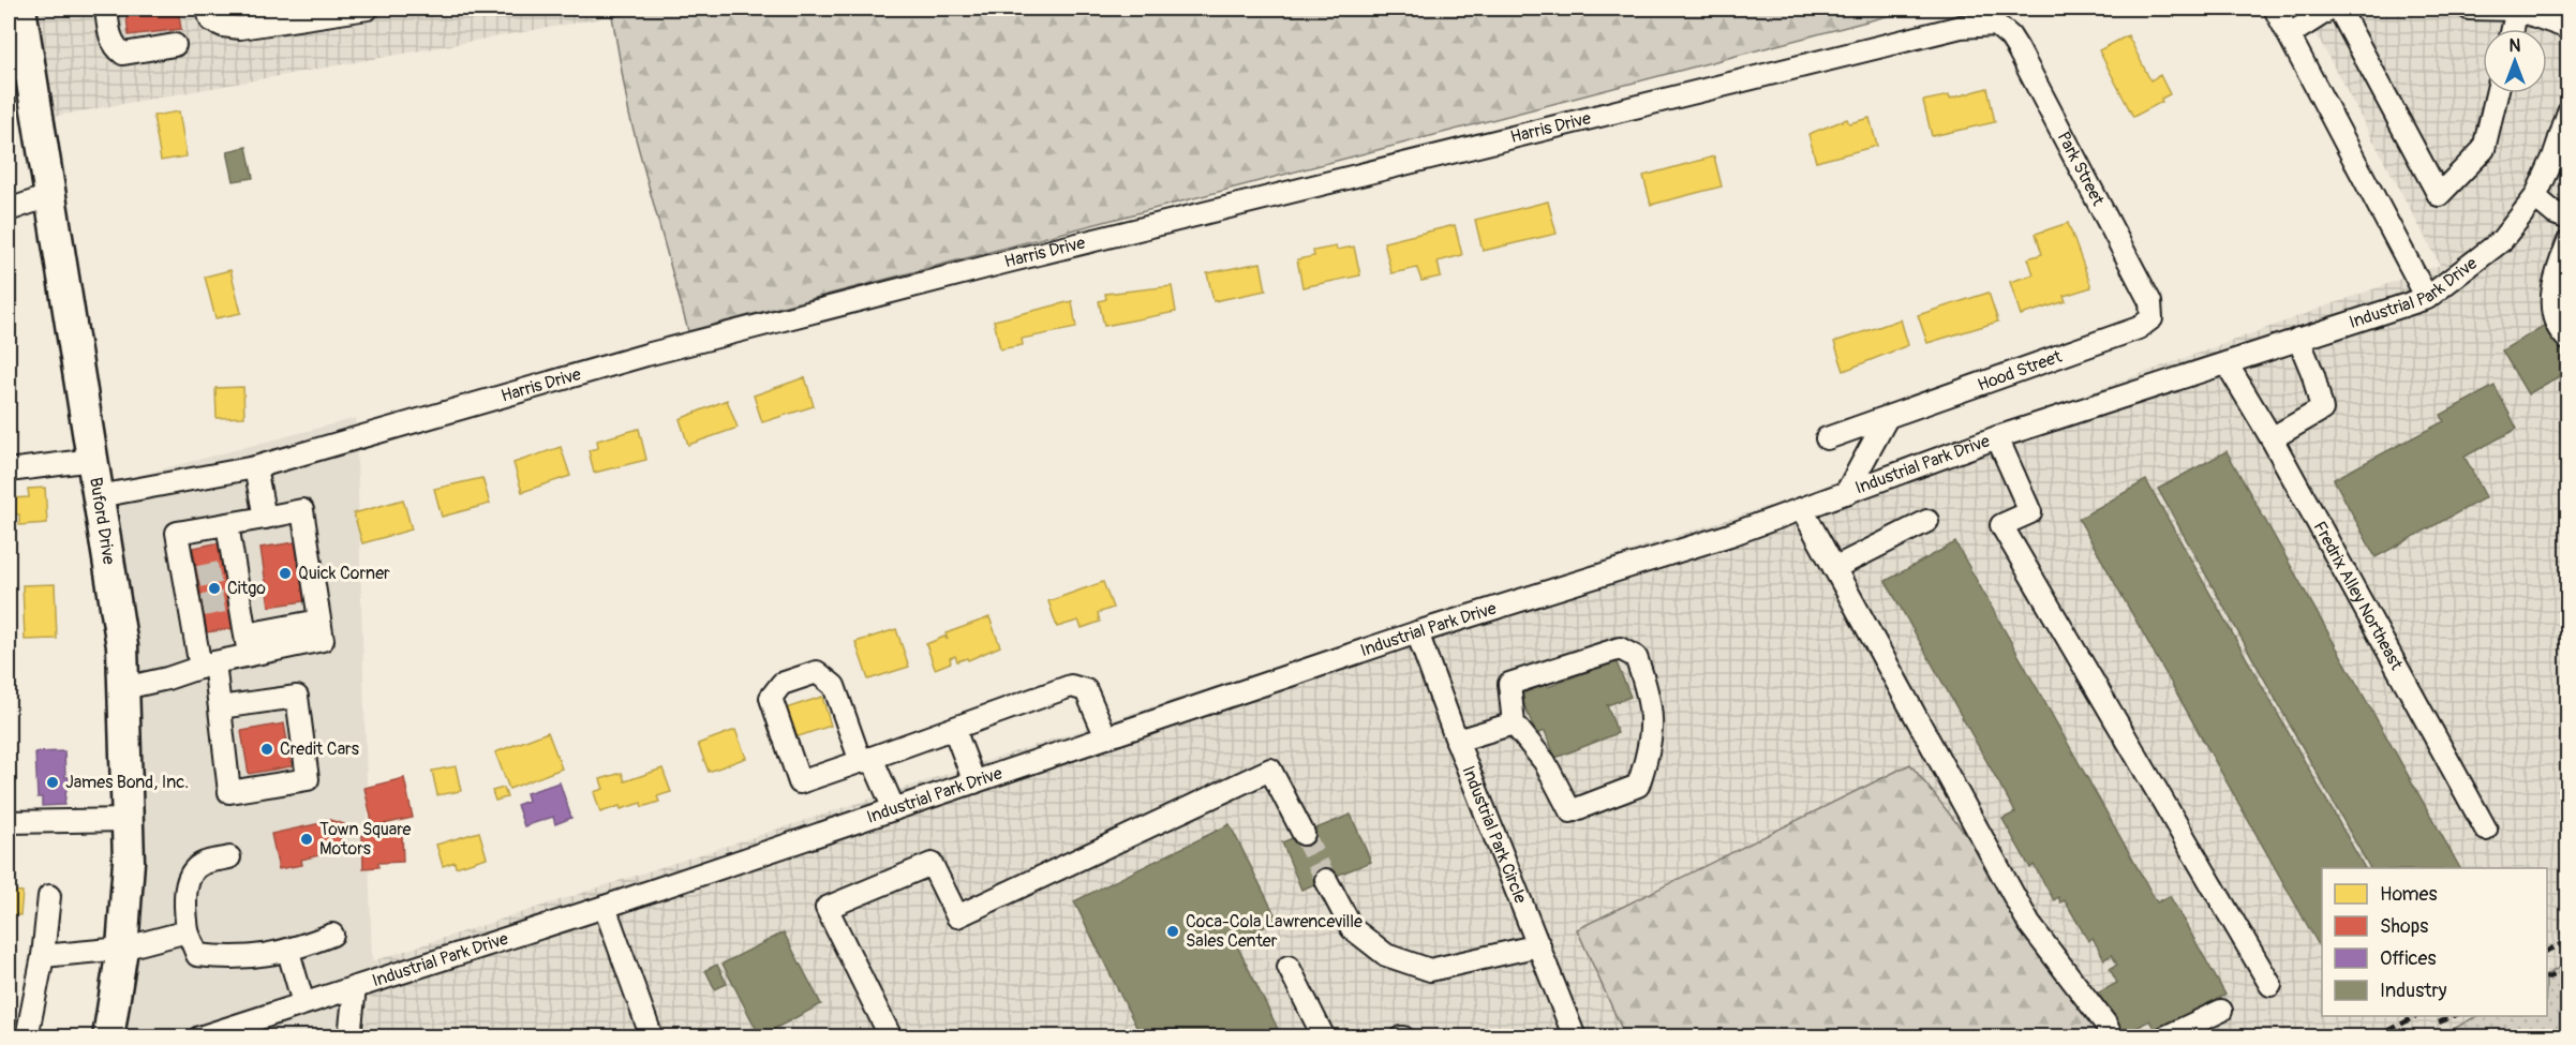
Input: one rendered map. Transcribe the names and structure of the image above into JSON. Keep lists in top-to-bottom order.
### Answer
{
  "streets": {
    "highway": ["Buford Drive"],
    "street": [
      "Harris Drive",
      "Park Street",
      "Industrial Park Drive",
      "Hood Street",
      "Fredrix Alley Northeast",
      "Industrial Park Circle"
    ]
  },
  "crossings": [
    ["Harris Drive", "Park Street"],
    ["Harris Drive", "Buford Drive"],
    ["Park Street", "Hood Street"],
    ["Industrial Park Drive", "Fredrix Alley Northeast"],
    ["Industrial Park Drive", "Industrial Park Circle"]
  ],
  "places": [
    "Quick Corner",
    "Citgo",
    "Credit Cars",
    "James Bond, Inc.",
    "Town Square Motors",
    "Coca-Cola Lawrenceville Sales Center"
  ],
  "legend": [
    "Homes",
    "Shops",
    "Offices",
    "Industry"
  ],
  "north": "top"
}
